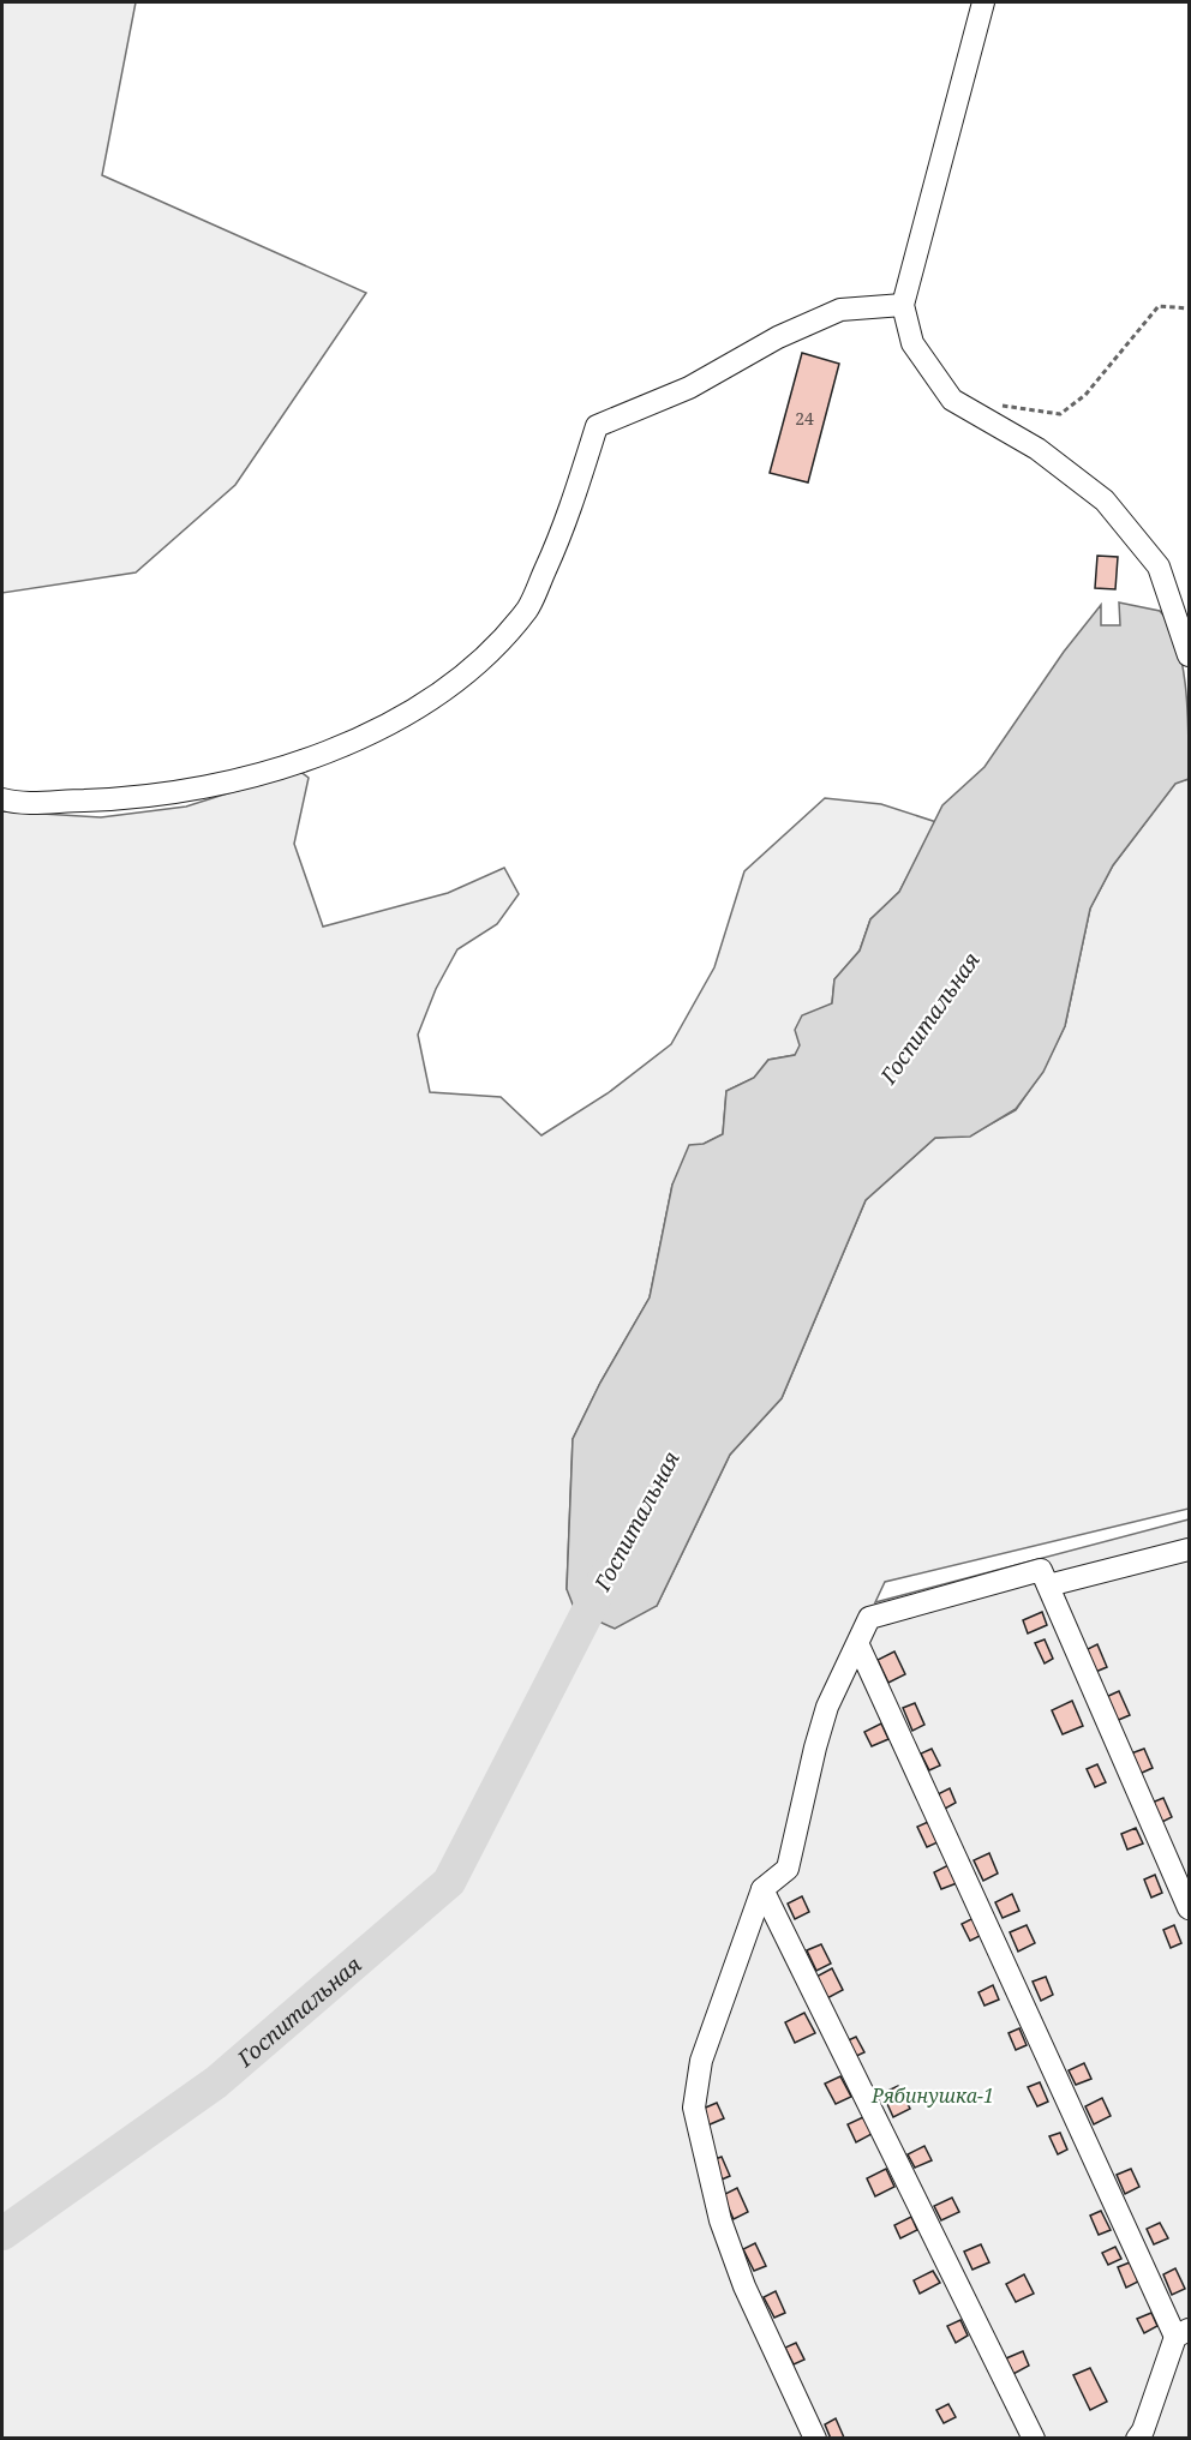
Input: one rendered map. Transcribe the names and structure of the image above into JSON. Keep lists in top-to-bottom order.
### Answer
{
  "water": ["Госпитальная"],
  "parks": ["Рябинушка-1"],
  "house_numbers": ["24"]
}
